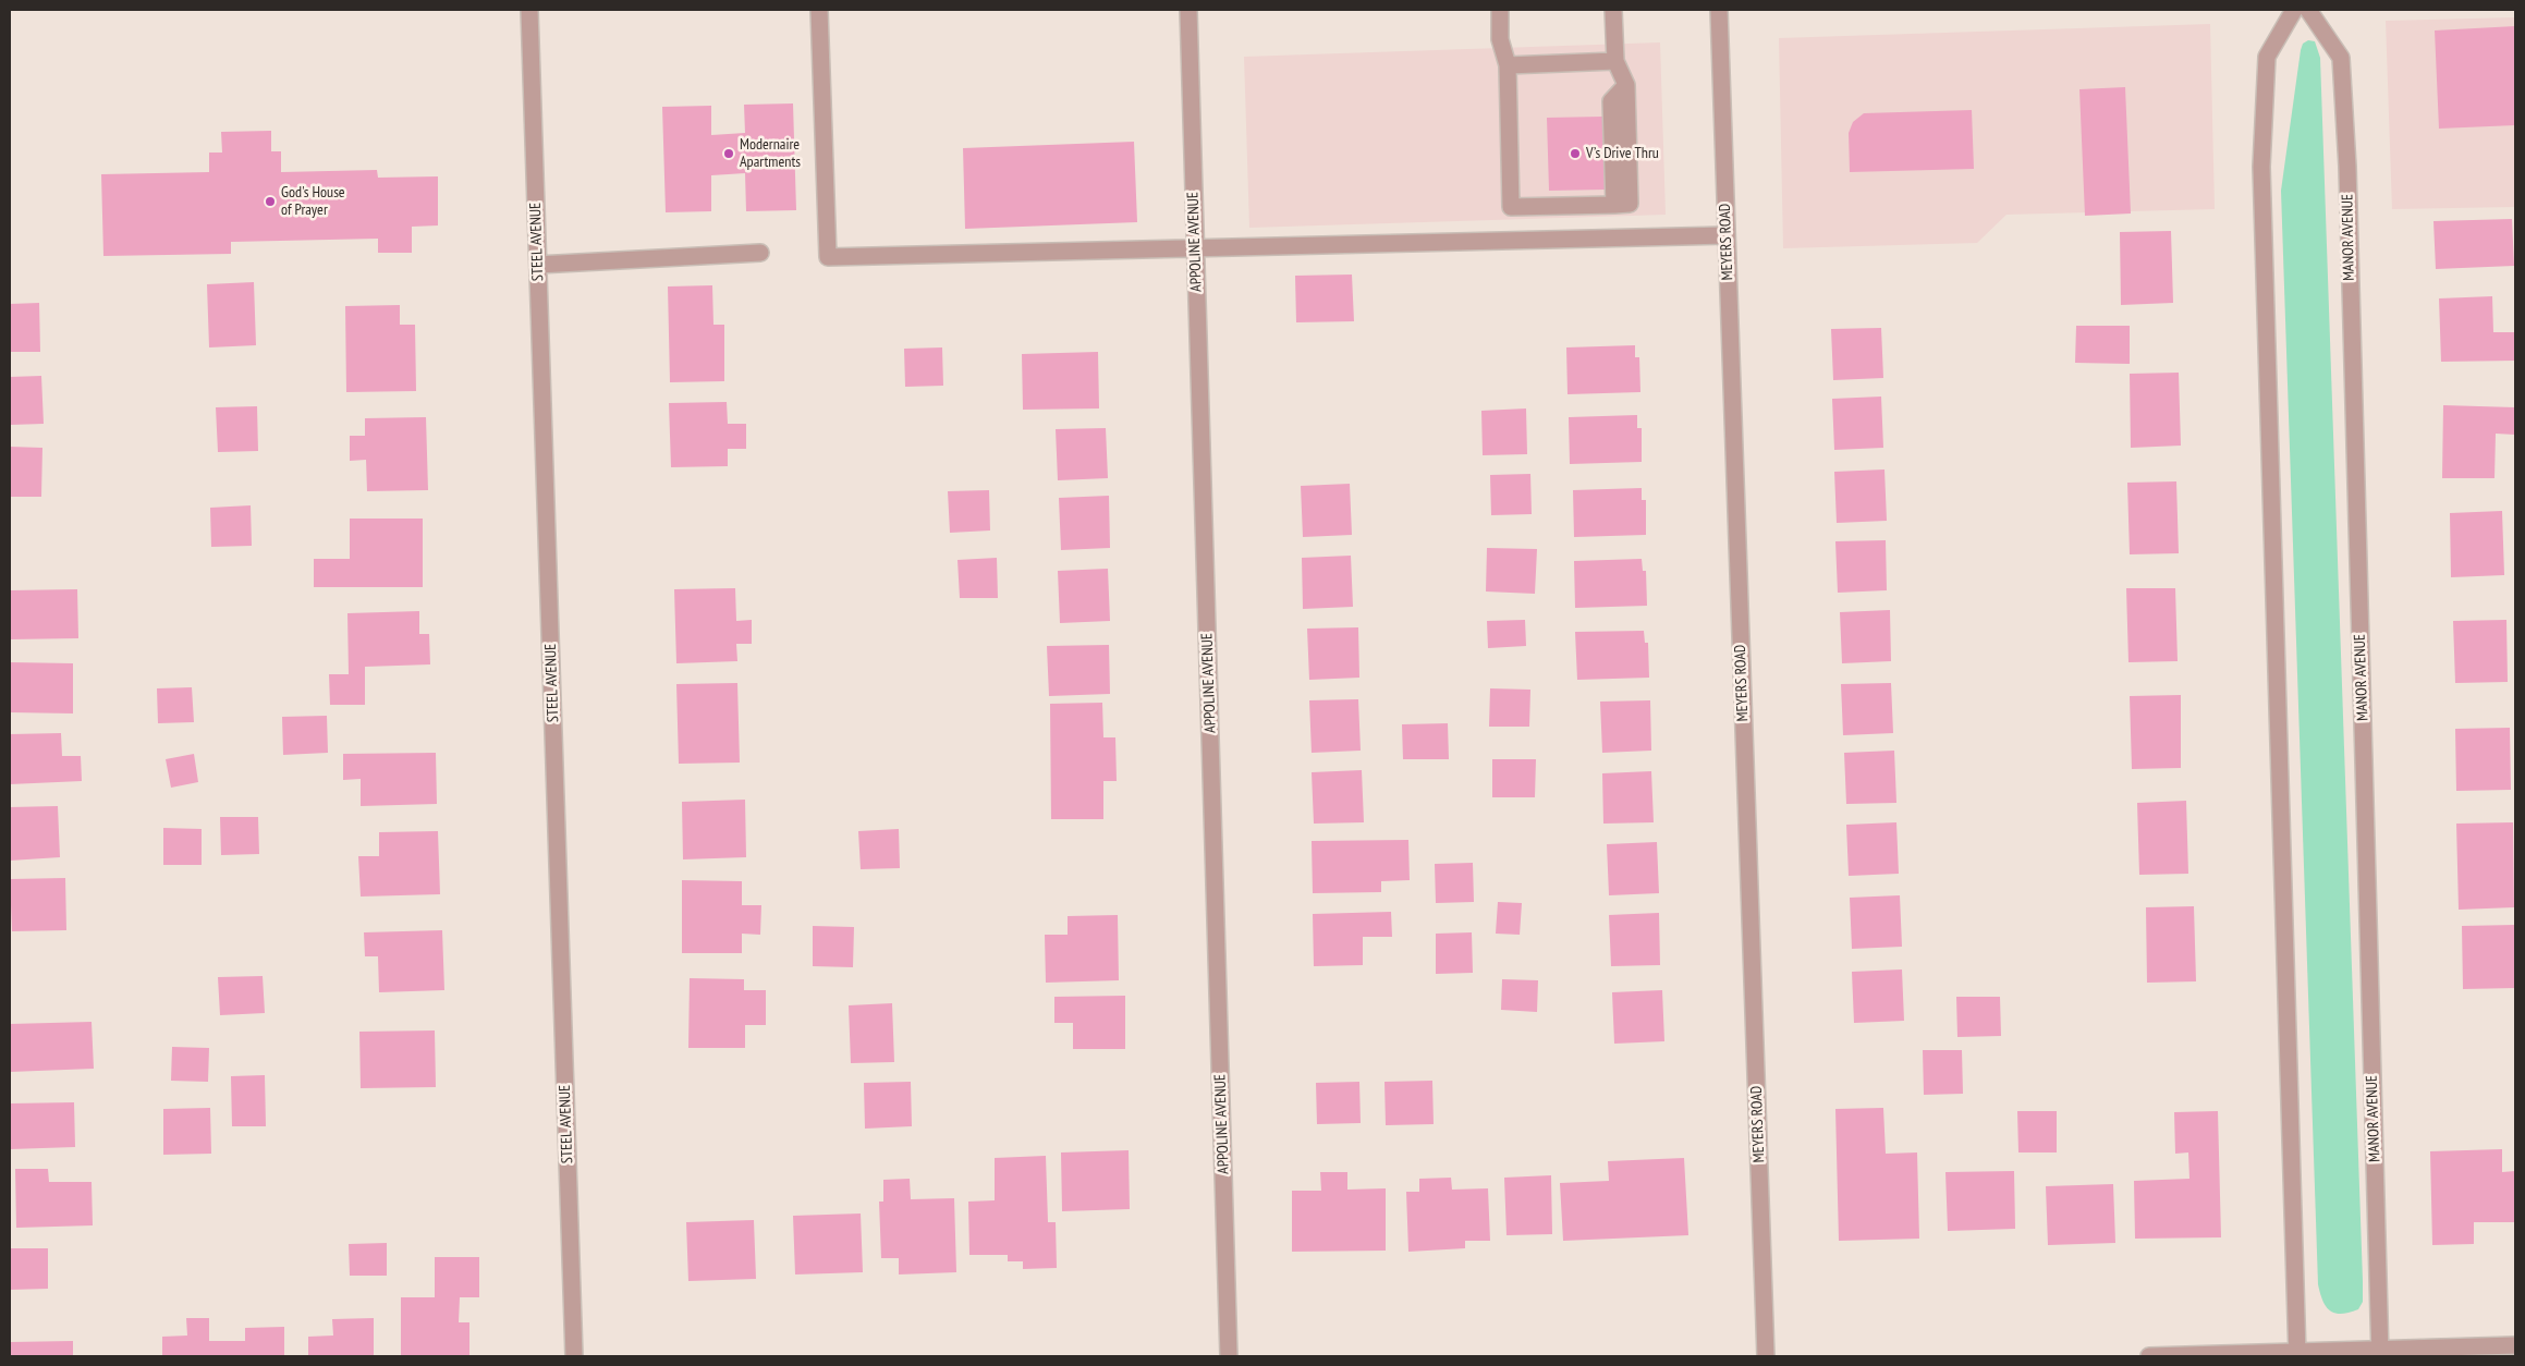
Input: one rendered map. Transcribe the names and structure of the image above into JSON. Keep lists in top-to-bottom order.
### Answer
{
  "streets": {
    "street": [
      "MANOR AVENUE",
      "STEEL AVENUE",
      "APPOLINE AVENUE",
      "MEYERS ROAD"
    ]
  },
  "places": ["Modernaire Apartments", "V’s Drive Thru", "God's House of Prayer"]
}
